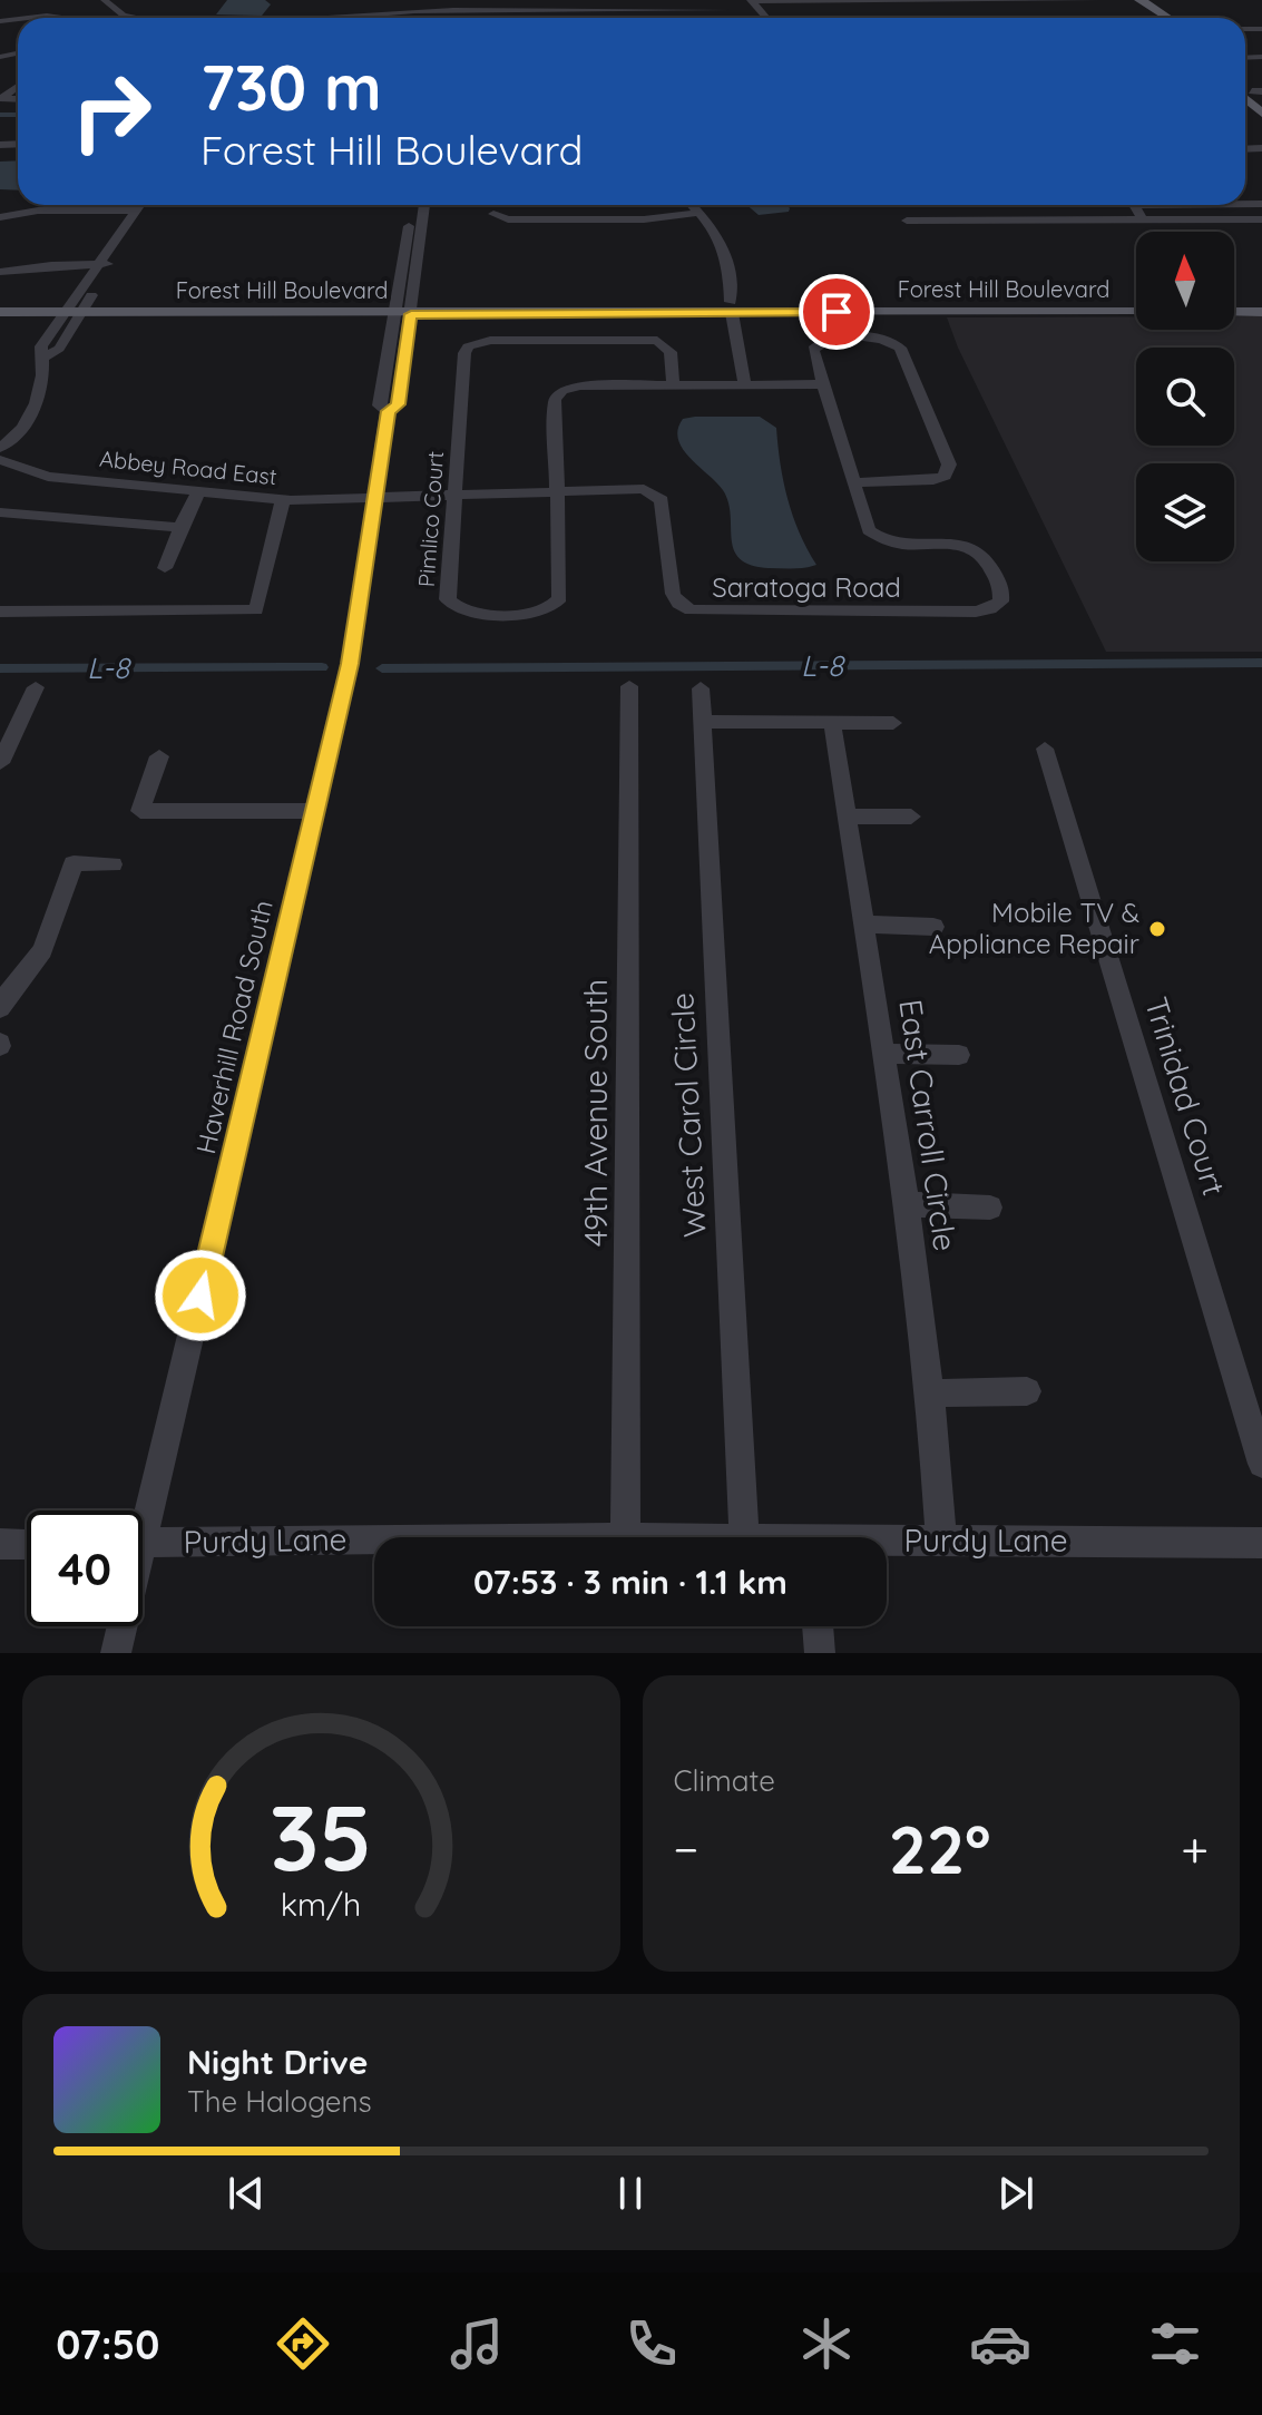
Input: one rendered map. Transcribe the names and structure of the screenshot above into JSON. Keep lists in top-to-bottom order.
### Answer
{
  "streets": {
    "main road": ["Forest Hill Boulevard"],
    "street": [
      "Abbey Road East",
      "Pimlico Court",
      "Saratoga Road",
      "Haverhill Road South",
      "Trinidad Court",
      "49th Avenue South",
      "West Carol Circle",
      "East Carroll Circle",
      "Purdy Lane"
    ]
  },
  "crossings": [
    ["Forest Hill Boulevard", "Haverhill Road South"],
    ["Abbey Road East", "Saratoga Road"],
    ["Abbey Road East", "Haverhill Road South"],
    ["Pimlico Court", "Saratoga Road"],
    ["Saratoga Road", "Haverhill Road South"],
    ["East Carroll Circle", "Purdy Lane"]
  ],
  "water": ["L-8"],
  "places": ["Mobile TV & Appliance Repair"],
  "north": "top",
  "page": {
    "turn": ["730 m", "Forest Hill Boulevard"],
    "limit": "40",
    "trip": "07:53 · 3 min · 1.1 km",
    "tile": "Climate",
    "heat": ["−", "22°", "+"],
    "song": ["Night Drive", "The Halogens"],
    "tabs": "07:50",
    "gauge": ["35", "km/h"]
  }
}
